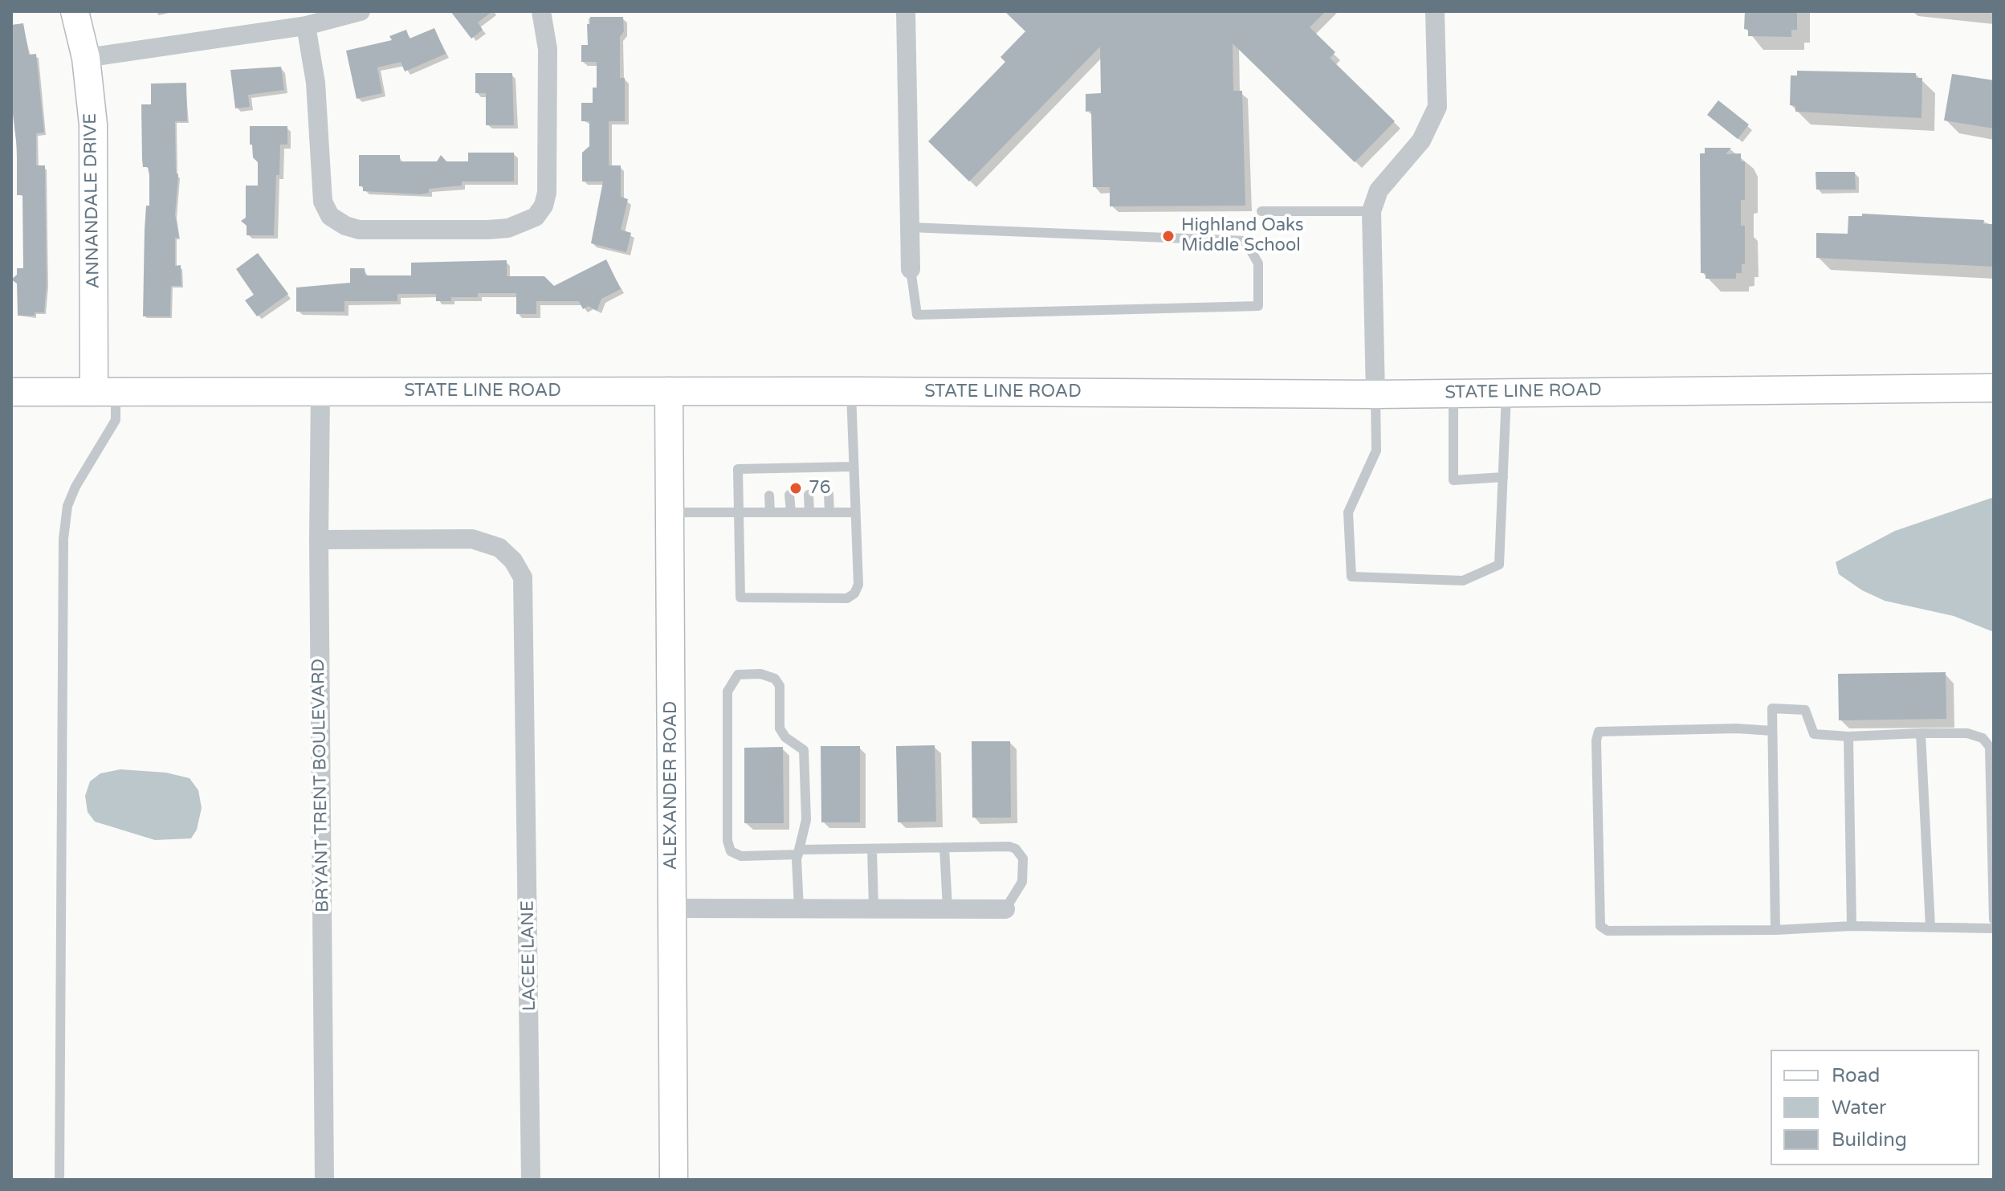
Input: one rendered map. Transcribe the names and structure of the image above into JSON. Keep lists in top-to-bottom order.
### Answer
{
  "streets": {
    "street": [
      "ANNANDALE DRIVE",
      "STATE LINE ROAD",
      "BRYANT TRENT BOULEVARD",
      "ALEXANDER ROAD",
      "LACEE LANE"
    ]
  },
  "crossings": [
    ["ANNANDALE DRIVE", "STATE LINE ROAD"],
    ["STATE LINE ROAD", "BRYANT TRENT BOULEVARD"],
    ["STATE LINE ROAD", "ALEXANDER ROAD"],
    ["BRYANT TRENT BOULEVARD", "LACEE LANE"]
  ],
  "places": ["Highland Oaks Middle School", "76"],
  "legend": ["Road", "Water", "Building"]
}
